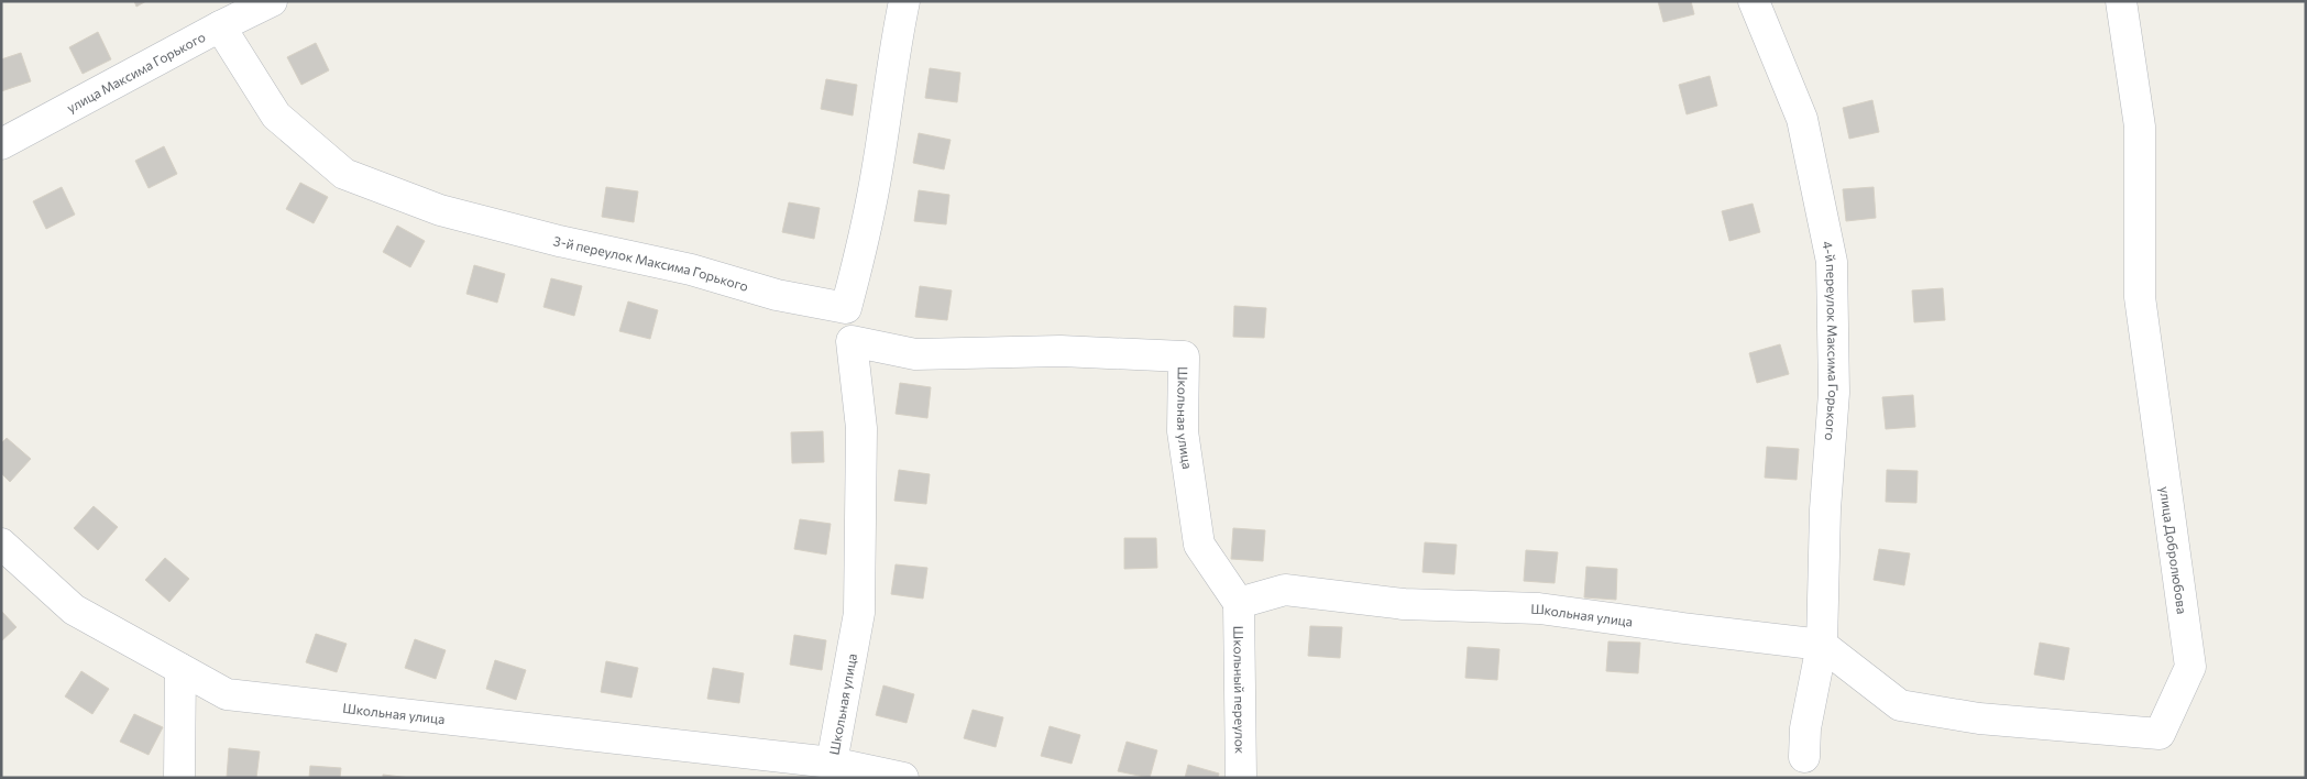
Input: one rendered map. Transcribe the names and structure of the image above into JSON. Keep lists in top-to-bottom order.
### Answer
{
  "streets": {
    "street": [
      "улица Максима Горького",
      "3-й переулок Максима Горького",
      "4-й переулок Максима Горького",
      "Школьная улица",
      "улица Добролюбова",
      "Школьный переулок"
    ]
  },
  "crossings": [
    ["улица Максима Горького", "3-й переулок Максима Горького"],
    ["4-й переулок Максима Горького", "Школьная улица"],
    ["4-й переулок Максима Горького", "улица Добролюбова"],
    ["Школьная улица", "улица Добролюбова"],
    ["Школьная улица", "Школьный переулок"]
  ]
}
